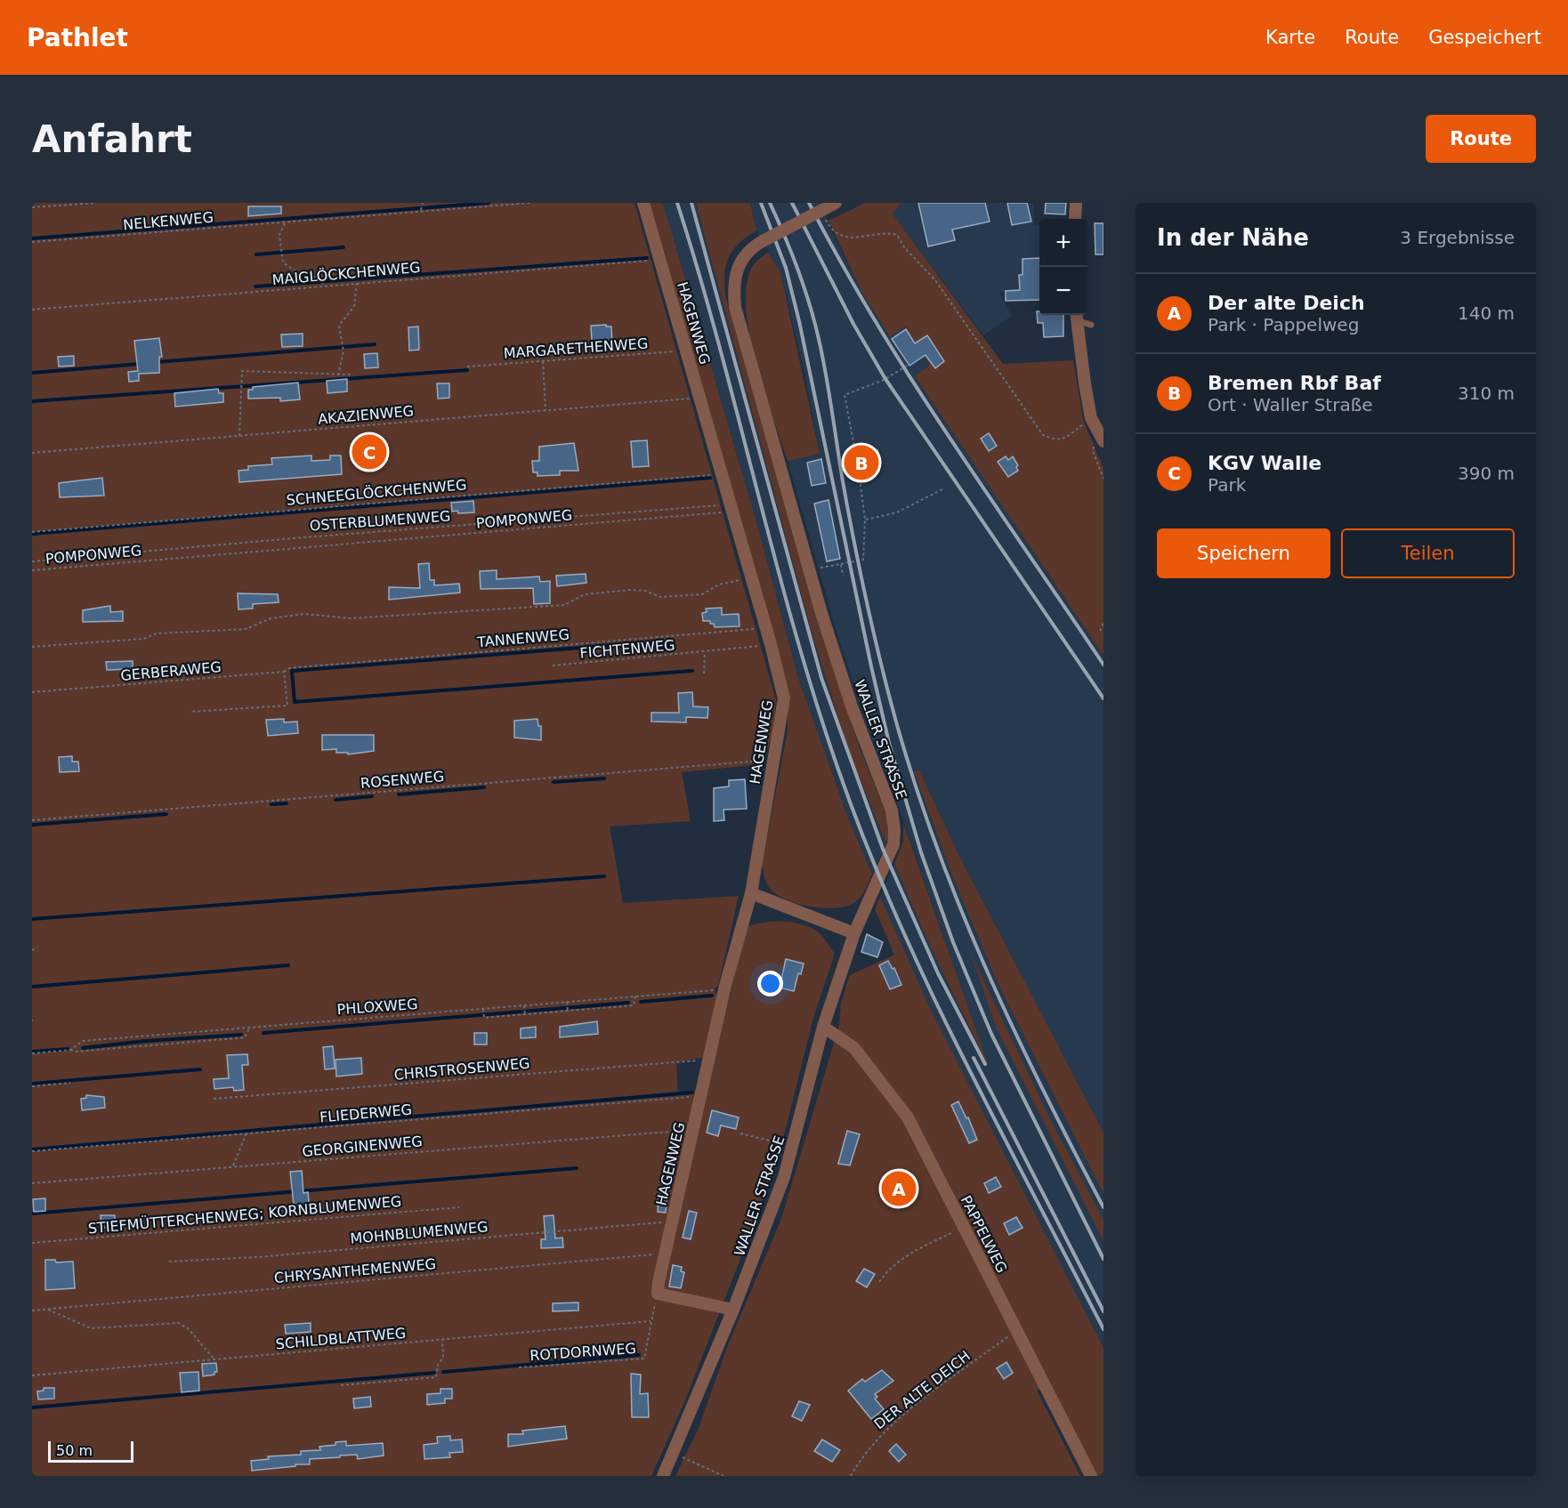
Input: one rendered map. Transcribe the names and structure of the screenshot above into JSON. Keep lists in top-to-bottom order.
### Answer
{
  "streets": {
    "street": ["HAGENWEG", "WALLER STRASSE", "PAPPELWEG"],
    "path": [
      "NELKENWEG",
      "MAIGLÖCKCHENWEG",
      "MARGARETHENWEG",
      "AKAZIENWEG",
      "SCHNEEGLÖCKCHENWEG",
      "POMPONWEG",
      "OSTERBLUMENWEG",
      "TANNENWEG",
      "FICHTENWEG",
      "GERBERAWEG",
      "ROSENWEG",
      "PHLOXWEG",
      "CHRISTROSENWEG",
      "FLIEDERWEG",
      "GEORGINENWEG",
      "STIEFMÜTTERCHENWEG; KORNBLUMENWEG",
      "MOHNBLUMENWEG",
      "CHRYSANTHEMENWEG",
      "SCHILDBLATTWEG",
      "ROTDORNWEG",
      "DER ALTE DEICH"
    ]
  },
  "crossings": [
    ["MAIGLÖCKCHENWEG", "HAGENWEG"],
    ["HAGENWEG", "MARGARETHENWEG"],
    ["HAGENWEG", "AKAZIENWEG"],
    ["HAGENWEG", "SCHNEEGLÖCKCHENWEG"],
    ["HAGENWEG", "POMPONWEG"],
    ["HAGENWEG", "OSTERBLUMENWEG"],
    ["HAGENWEG", "TANNENWEG"],
    ["HAGENWEG", "FICHTENWEG"],
    ["HAGENWEG", "ROSENWEG"],
    ["HAGENWEG", "PHLOXWEG"],
    ["HAGENWEG", "CHRISTROSENWEG"],
    ["HAGENWEG", "FLIEDERWEG"],
    ["HAGENWEG", "GEORGINENWEG"],
    ["HAGENWEG", "MOHNBLUMENWEG"],
    ["HAGENWEG", "CHRYSANTHEMENWEG"],
    ["HAGENWEG", "ROTDORNWEG"],
    ["POMPONWEG", "OSTERBLUMENWEG"],
    ["TANNENWEG", "GERBERAWEG"],
    ["WALLER STRASSE", "PAPPELWEG"],
    ["PAPPELWEG", "DER ALTE DEICH"],
    ["SCHILDBLATTWEG", "ROTDORNWEG"]
  ],
  "scale_bar": "50 m",
  "page": {
    "header": "Pathlet",
    "nav": ["Karte", "Route", "Gespeichert"],
    "buttons": [
      "Route",
      ["Speichern", "Teilen"]
    ],
    "title": "Anfahrt",
    "heading": ["In der Nähe", "3 Ergebnisse"],
    "map_buttons": ["+", "−"],
    "list": [
      {
        "mark": "A",
        "name": "Der alte Deich",
        "note": "Park · Pappelweg",
        "value": "140 m"
      },
      {
        "mark": "B",
        "name": "Bremen Rbf Baf",
        "note": "Ort · Waller Straße",
        "value": "310 m"
      },
      {
        "mark": "C",
        "name": "KGV Walle",
        "note": "Park",
        "value": "390 m"
      }
    ],
    "pins": ["C", "B", "A"],
    "scale": "50 m"
  }
}
